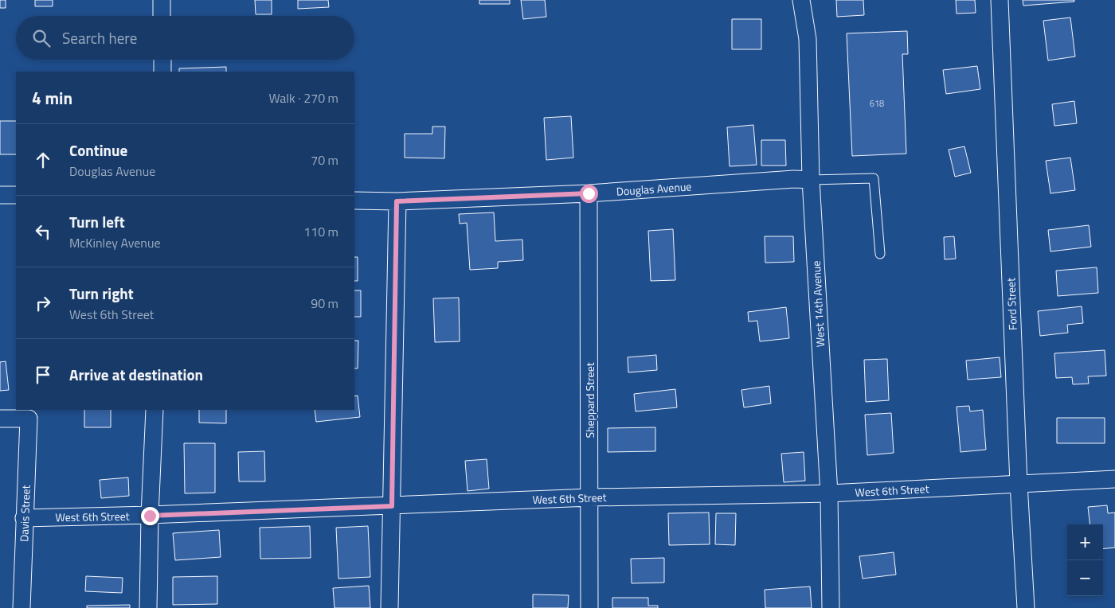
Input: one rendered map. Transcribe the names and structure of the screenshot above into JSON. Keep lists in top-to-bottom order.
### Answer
{
  "streets": {
    "street": [
      "Douglas Avenue",
      "West 14th Avenue",
      "Ford Street",
      "Sheppard Street",
      "West 6th Street",
      "Davis Street"
    ]
  },
  "crossings": [
    ["Douglas Avenue", "West 14th Avenue"],
    ["Douglas Avenue", "Sheppard Street"],
    ["West 14th Avenue", "West 6th Street"],
    ["Ford Street", "West 6th Street"],
    ["Sheppard Street", "West 6th Street"],
    ["West 6th Street", "Davis Street"]
  ],
  "house_numbers": ["618"],
  "page": {
    "search": "Search here",
    "heading": ["4 min", "Walk · 270 m"],
    "list": [
      ["Continue", "Douglas Avenue", "70 m"],
      ["Turn left", "McKinley Avenue", "110 m"],
      ["Turn right", "West 6th Street", "90 m"],
      "Arrive at destination"
    ],
    "map_buttons": ["+", "−"]
  }
}
